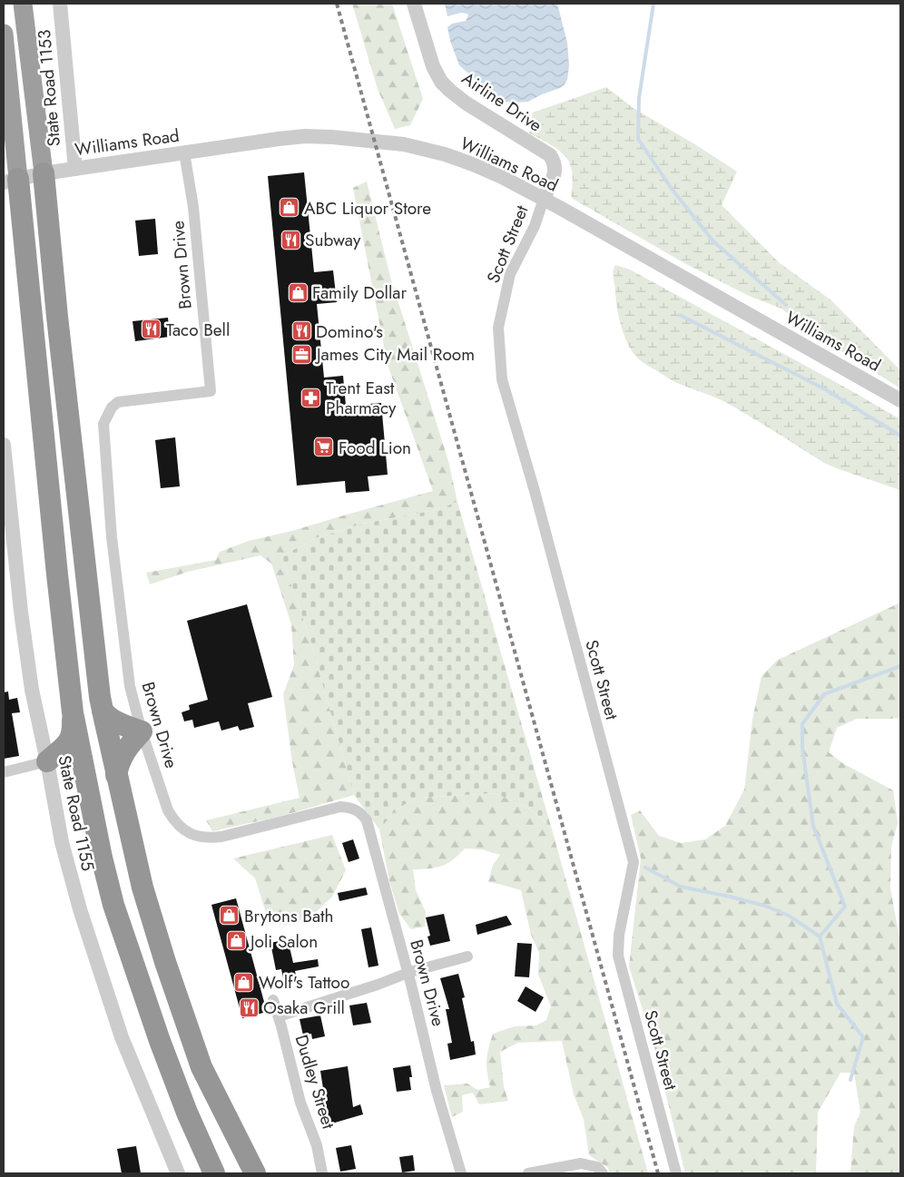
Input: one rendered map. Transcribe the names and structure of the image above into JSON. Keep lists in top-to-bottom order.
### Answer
{
  "streets": {
    "street": [
      "State Road 1153",
      "Airline Drive",
      "Williams Road",
      "Scott Street",
      "Brown Drive",
      "State Road 1155",
      "Dudley Street"
    ]
  },
  "crossings": [
    ["State Road 1153", "Williams Road"],
    ["Airline Drive", "Williams Road"],
    ["Airline Drive", "Scott Street"],
    ["Williams Road", "Scott Street"],
    ["Williams Road", "Brown Drive"]
  ],
  "places": {
    "shop": [
      "ABC Liquor Store",
      "Family Dollar",
      "Brytons Bath",
      "Joli Salon",
      "Wolf's Tattoo"
    ],
    "restaurant": [
      "Subway",
      "Taco Bell",
      "Domino's",
      "Osaka Grill"
    ],
    "office": ["James City Mail Room"],
    "pharmacy": ["Trent East Pharmacy"],
    "supermarket": ["Food Lion"]
  }
}
